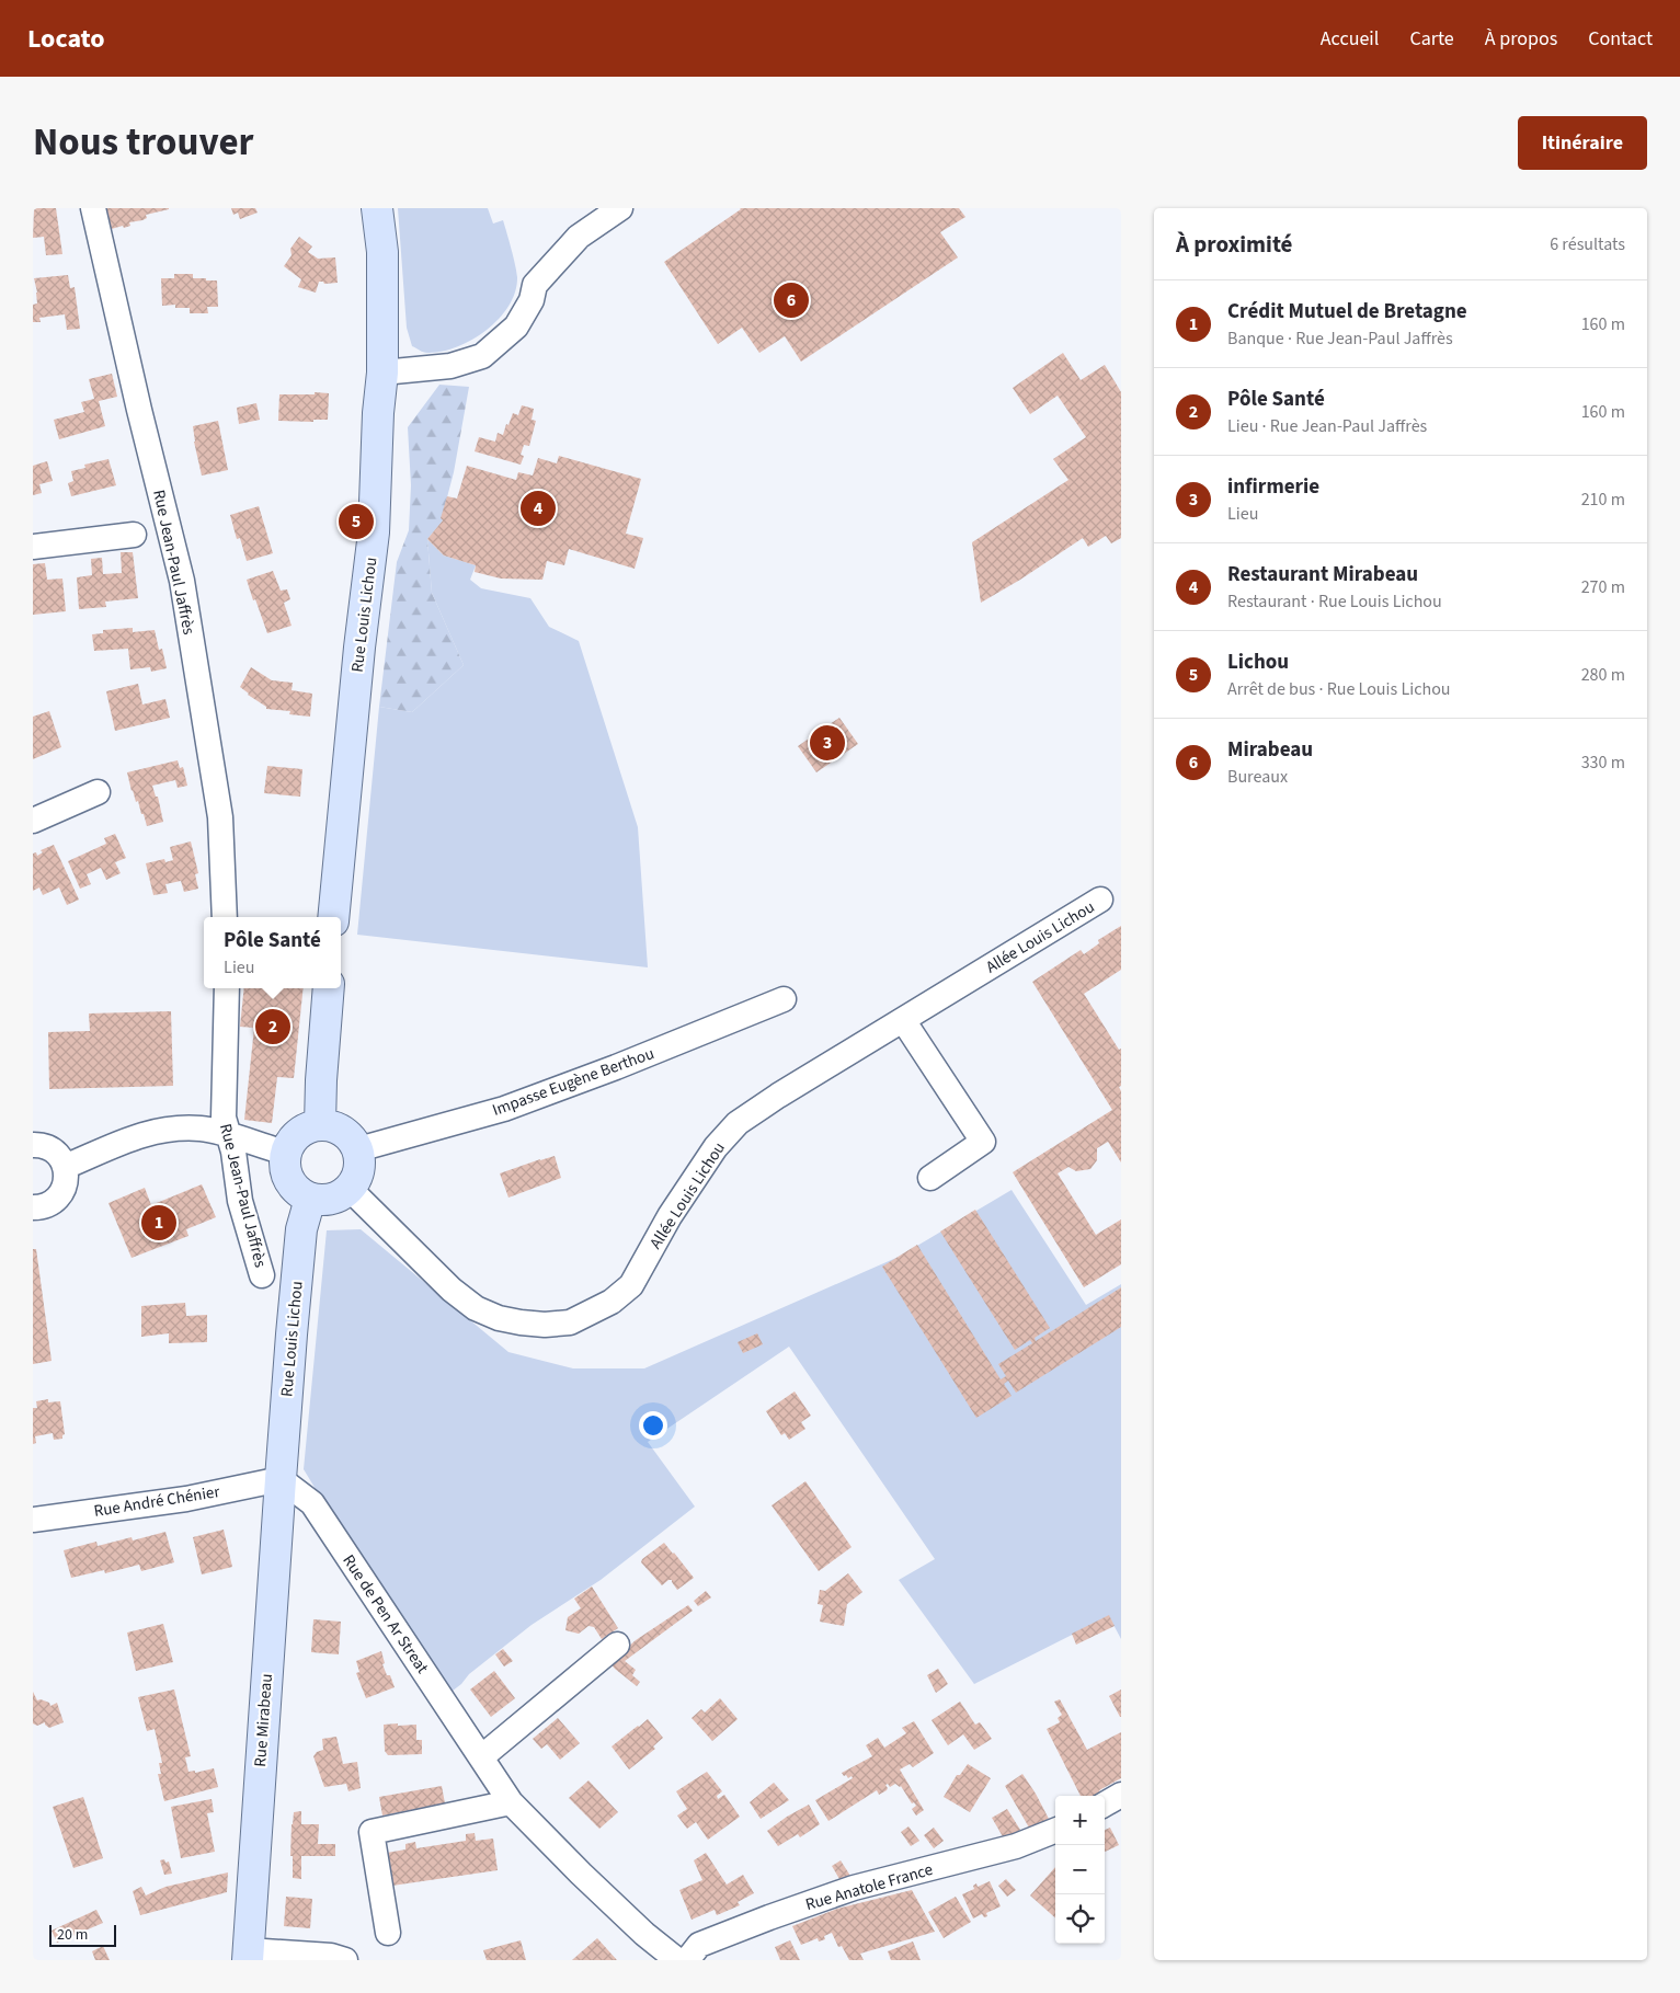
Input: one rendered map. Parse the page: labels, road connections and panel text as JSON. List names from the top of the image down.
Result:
{
  "streets": {
    "main road": ["Rue Louis Lichou", "Rue Mirabeau"],
    "street": [
      "Rue Jean-Paul Jaffrès",
      "Allée Louis Lichou",
      "Impasse Eugène Berthou",
      "Rue André Chénier",
      "Rue de Pen Ar Streat",
      "Rue Anatole France"
    ]
  },
  "crossings": [
    ["Rue Louis Lichou", "Allée Louis Lichou"],
    ["Rue Louis Lichou", "Impasse Eugène Berthou"],
    ["Rue Louis Lichou", "Rue André Chénier"],
    ["Rue Louis Lichou", "Rue de Pen Ar Streat"],
    ["Rue Louis Lichou", "Rue Mirabeau"],
    ["Allée Louis Lichou", "Impasse Eugène Berthou"],
    ["Rue André Chénier", "Rue de Pen Ar Streat"],
    ["Rue André Chénier", "Rue Mirabeau"],
    ["Rue de Pen Ar Streat", "Rue Mirabeau"]
  ],
  "scale_bar": "20 m",
  "page": {
    "header": "Locato",
    "nav": [
      "Accueil",
      "Carte",
      "À propos",
      "Contact"
    ],
    "title": "Nous trouver",
    "buttons": "Itinéraire",
    "heading": ["À proximité", "6 résultats"],
    "list": [
      {
        "mark": "1",
        "name": "Crédit Mutuel de Bretagne",
        "note": "Banque · Rue Jean-Paul Jaffrès",
        "value": "160 m"
      },
      {
        "mark": "2",
        "name": "Pôle Santé",
        "note": "Lieu · Rue Jean-Paul Jaffrès",
        "value": "160 m"
      },
      {
        "mark": "3",
        "name": "infirmerie",
        "note": "Lieu",
        "value": "210 m"
      },
      {
        "mark": "4",
        "name": "Restaurant Mirabeau",
        "note": "Restaurant · Rue Louis Lichou",
        "value": "270 m"
      },
      {
        "mark": "5",
        "name": "Lichou",
        "note": "Arrêt de bus · Rue Louis Lichou",
        "value": "280 m"
      },
      {
        "mark": "6",
        "name": "Mirabeau",
        "note": "Bureaux",
        "value": "330 m"
      }
    ],
    "pins": [
      "6",
      "4",
      "5",
      "3",
      "2",
      "1"
    ],
    "popup": ["Pôle Santé", "Lieu"],
    "map_buttons": ["+", "−"],
    "scale": "20 m"
  }
}
